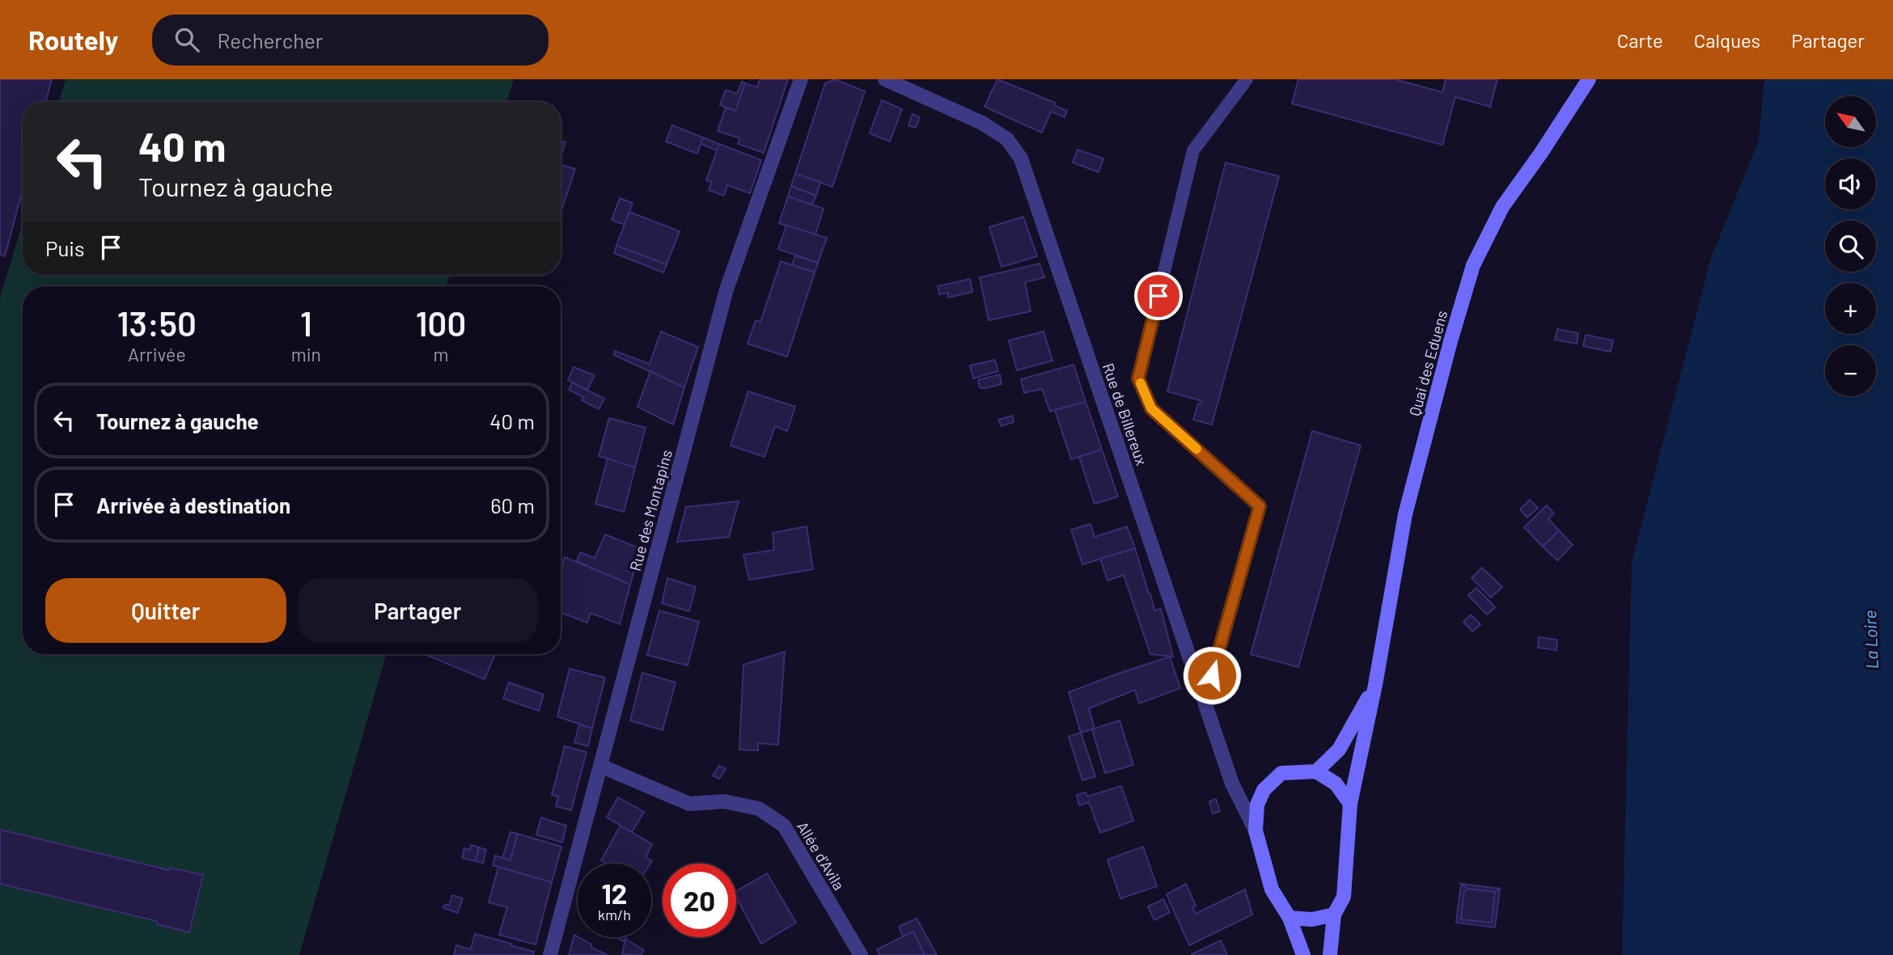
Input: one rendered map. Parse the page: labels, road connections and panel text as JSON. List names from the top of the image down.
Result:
{
  "streets": {
    "street": [
      "Quai des Eduens",
      "Rue de Billereux",
      "Rue des Montapins",
      "Allée d'Avila"
    ]
  },
  "crossings": [
    ["Quai des Eduens", "Rue de Billereux"],
    ["Rue des Montapins", "Allée d'Avila"]
  ],
  "water": ["La Loire"],
  "north": "top left",
  "page": {
    "header": "Routely",
    "search": "Rechercher",
    "nav": ["Carte", "Calques", "Partager"],
    "map_buttons": ["+", "−"],
    "turn": ["40 m", "Tournez à gauche"],
    "then": "Puis",
    "eta": [
      "13:50",
      "Arrivée",
      "1",
      "min",
      "100",
      "m"
    ],
    "list": [
      {
        "name": "Tournez à gauche",
        "value": "40 m"
      },
      {
        "name": "Arrivée à destination",
        "value": "60 m"
      }
    ],
    "buttons": ["Quitter", "Partager"],
    "speed": "12 km/h",
    "limit": "20"
  }
}
